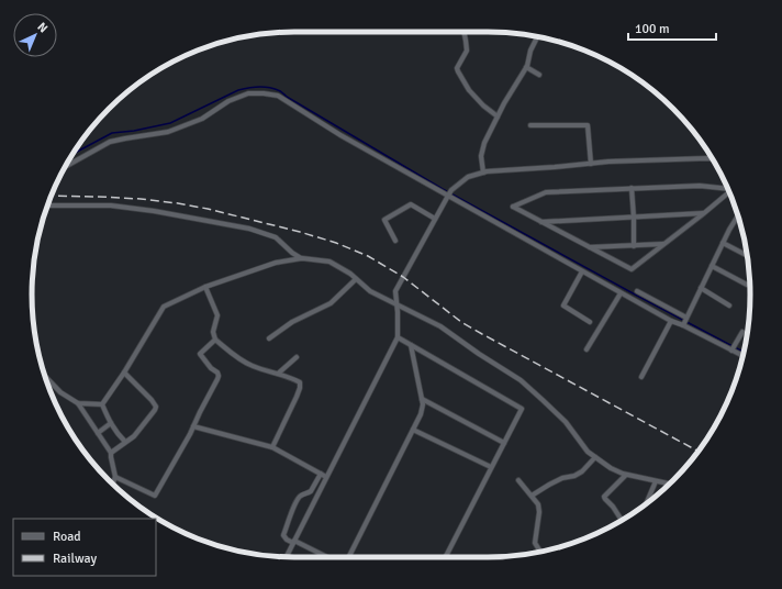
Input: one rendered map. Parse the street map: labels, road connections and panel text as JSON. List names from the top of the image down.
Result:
{
  "legend": ["Road", "Railway"],
  "scale_bar": "100 m",
  "north": "top right"
}
